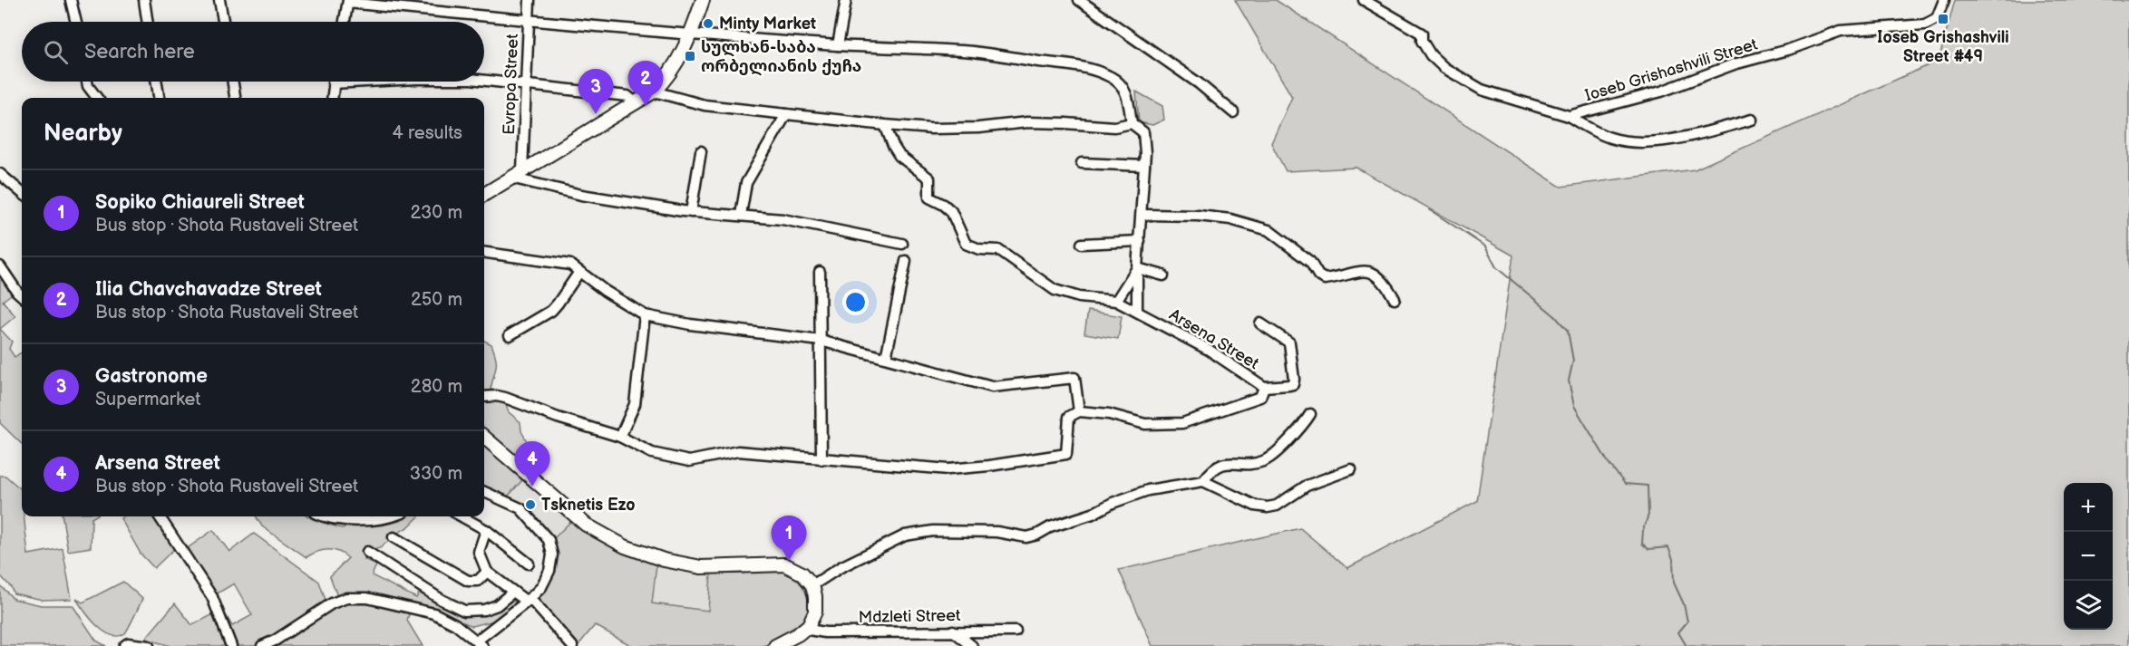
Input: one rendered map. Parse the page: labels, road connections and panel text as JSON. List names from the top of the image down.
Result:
{
  "streets": {
    "street": [
      "Ioseb Grishashvili Street",
      "Evropa Street",
      "Arsena Street",
      "Mdzleti Street"
    ]
  },
  "places": {
    "transit": ["Ioseb Grishashvili Street #49", "სულხან-საბა ორბელიანის ქუჩა"],
    "other": ["Minty Market", "Tsknetis Ezo"]
  },
  "page": {
    "search": "Search here",
    "pins": [
      "2",
      "3",
      "4",
      "1"
    ],
    "heading": ["Nearby", "4 results"],
    "list": [
      {
        "mark": "1",
        "name": "Sopiko Chiaureli Street",
        "note": "Bus stop · Shota Rustaveli Street",
        "value": "230 m"
      },
      {
        "mark": "2",
        "name": "Ilia Chavchavadze Street",
        "note": "Bus stop · Shota Rustaveli Street",
        "value": "250 m"
      },
      {
        "mark": "3",
        "name": "Gastronome",
        "note": "Supermarket",
        "value": "280 m"
      },
      {
        "mark": "4",
        "name": "Arsena Street",
        "note": "Bus stop · Shota Rustaveli Street",
        "value": "330 m"
      }
    ],
    "map_buttons": ["+", "−"]
  }
}
